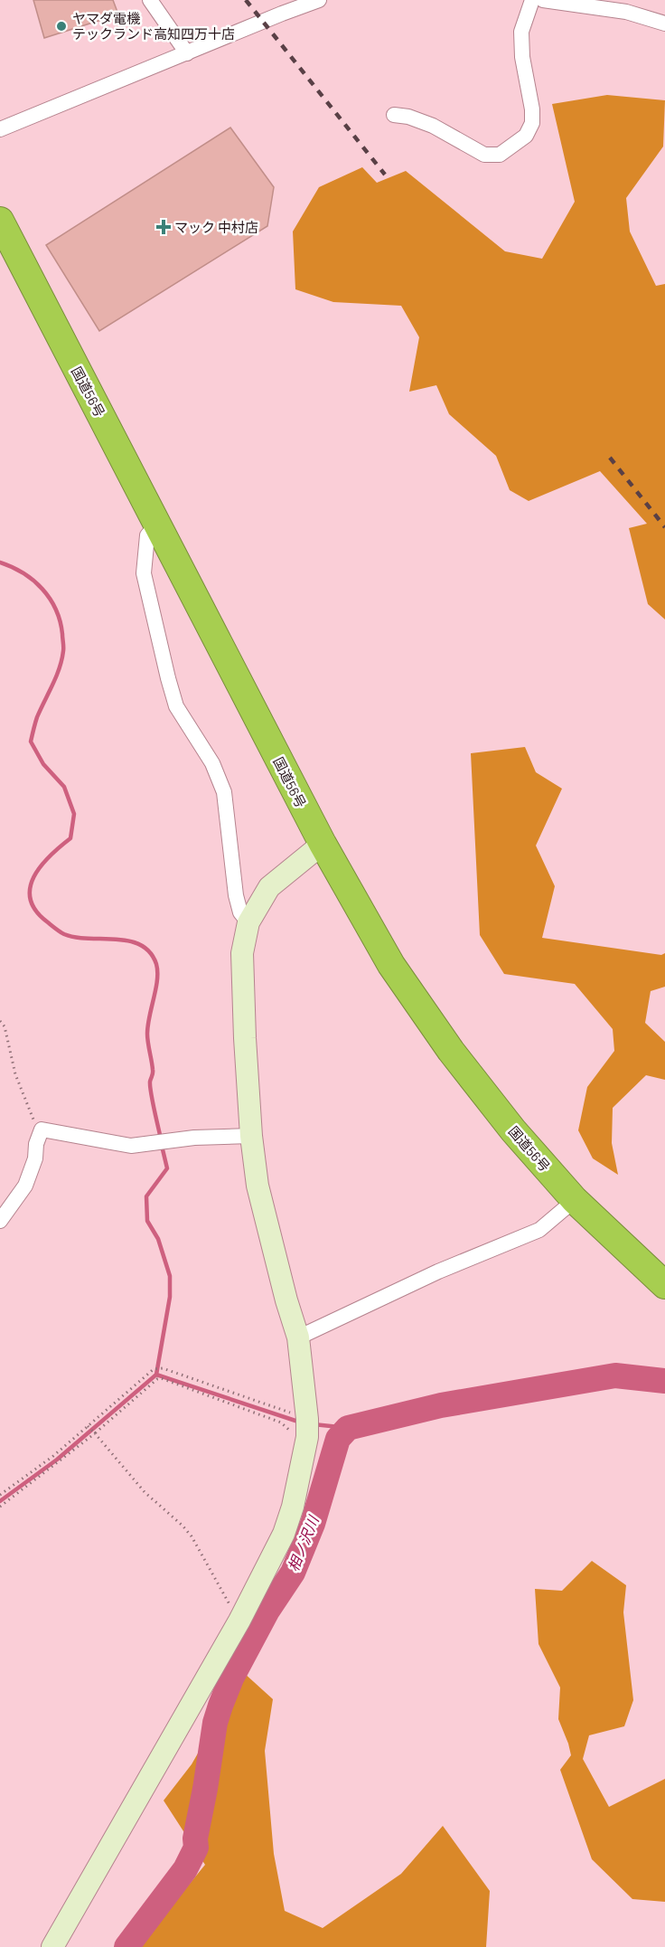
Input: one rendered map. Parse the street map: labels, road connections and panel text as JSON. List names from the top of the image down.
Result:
{
  "streets": {
    "highway": ["国道56号"]
  },
  "water": ["相ノ沢川"],
  "places": {
    "other": ["ヤマダ電機 テックランド高知四万十店"],
    "health": ["マック 中村店"]
  }
}
